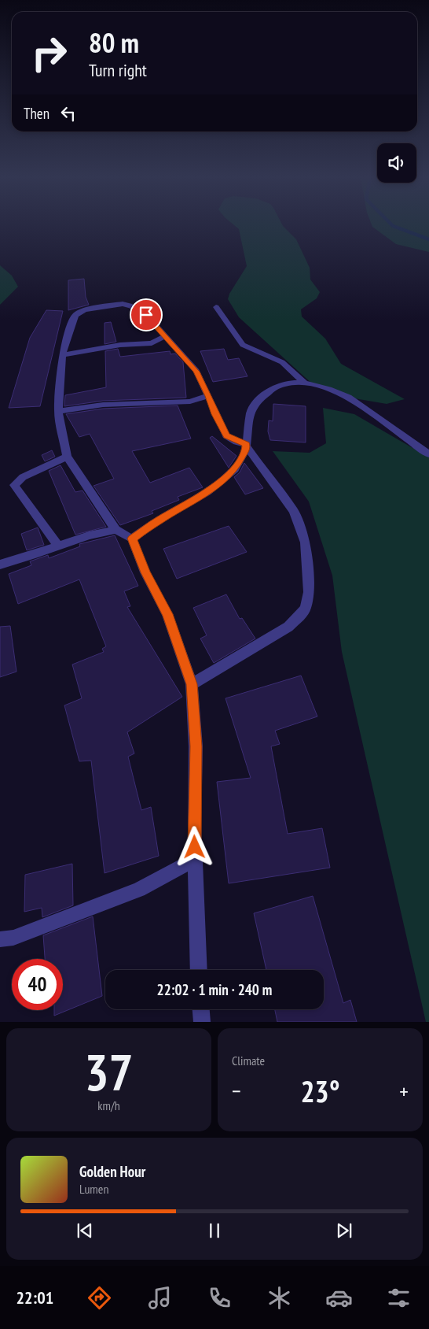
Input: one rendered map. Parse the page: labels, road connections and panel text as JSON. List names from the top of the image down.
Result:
{
  "page": {
    "turn": ["80 m", "Turn right"],
    "then": "Then",
    "limit": "40",
    "trip": "22:02 · 1 min · 240 m",
    "tile": [
      ["37", "km/h"],
      "Climate"
    ],
    "heat": ["−", "23°", "+"],
    "song": ["Golden Hour", "Lumen"],
    "tabs": "22:01"
  }
}
